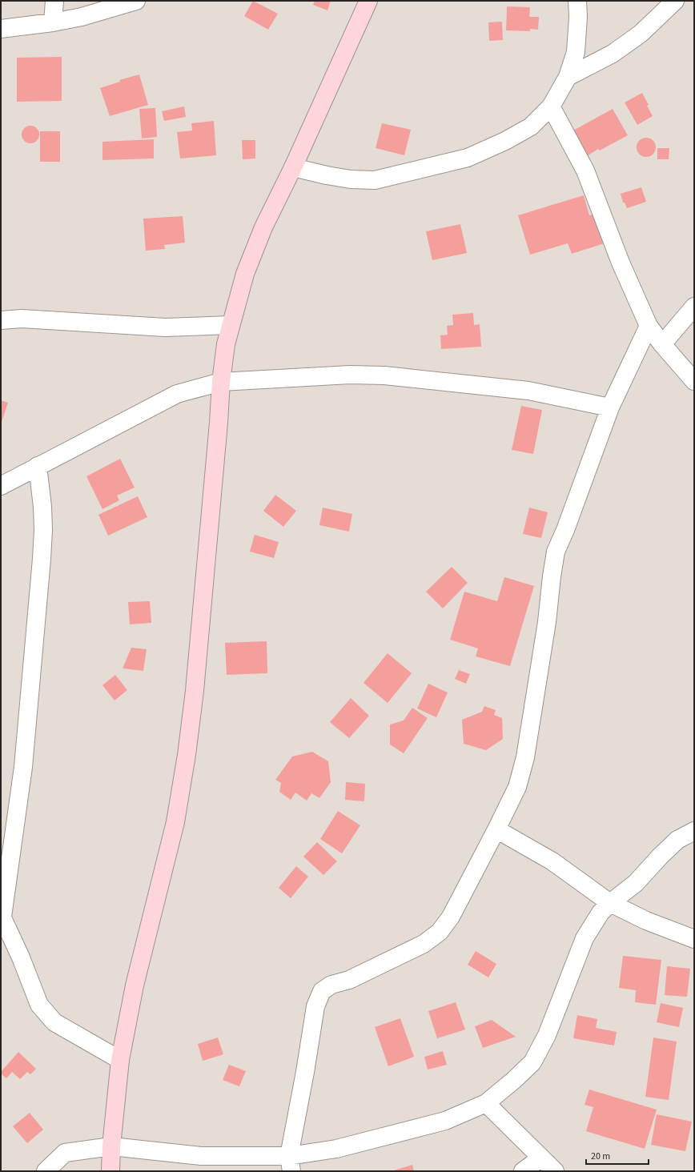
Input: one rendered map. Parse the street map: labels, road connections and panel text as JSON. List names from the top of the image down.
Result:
{
  "scale_bar": "20 m"
}
